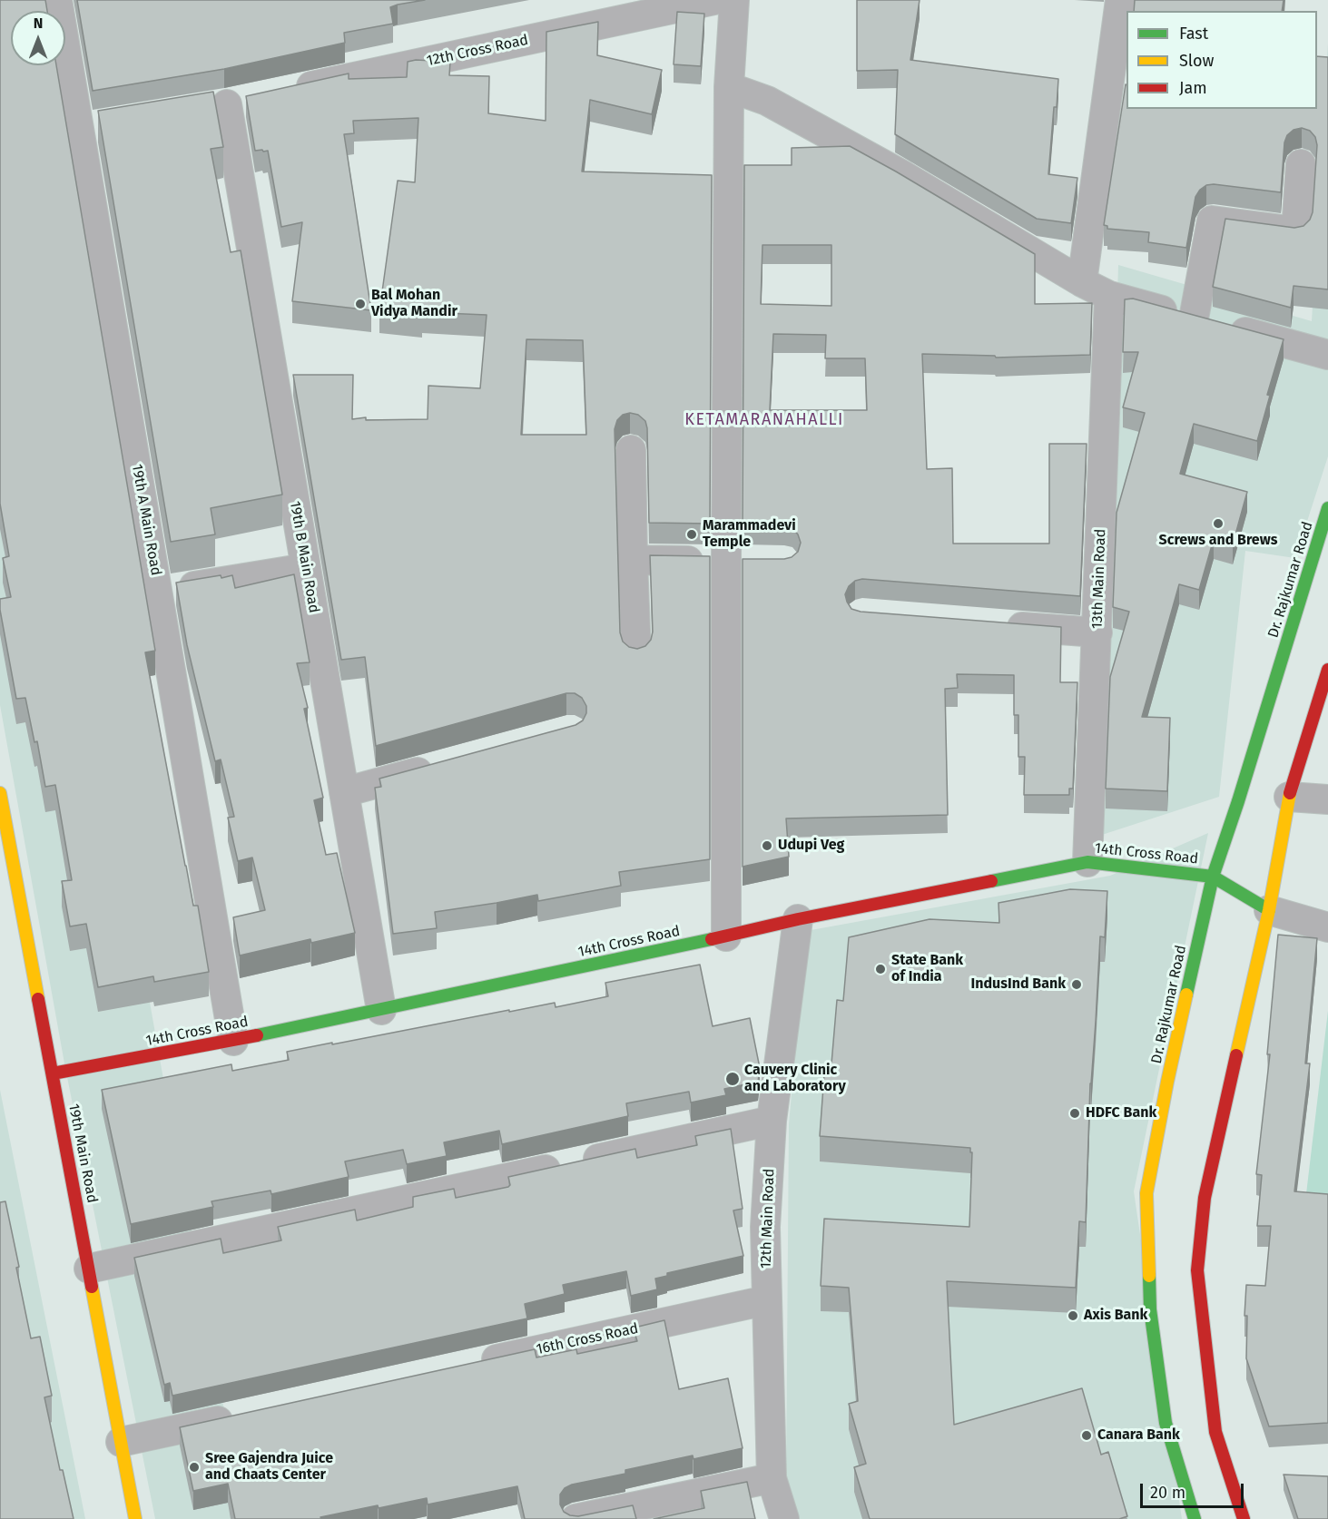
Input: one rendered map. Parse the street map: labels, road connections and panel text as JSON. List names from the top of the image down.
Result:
{
  "streets": {
    "street": [
      "12th Cross Road",
      "19th A Main Road",
      "19th B Main Road",
      "13th Main Road",
      "Dr. Rajkumar Road",
      "14th Cross Road",
      "19th Main Road",
      "12th Main Road",
      "16th Cross Road"
    ]
  },
  "crossings": [
    ["19th A Main Road", "14th Cross Road"],
    ["19th B Main Road", "14th Cross Road"],
    ["13th Main Road", "14th Cross Road"],
    ["Dr. Rajkumar Road", "14th Cross Road"],
    ["14th Cross Road", "19th Main Road"],
    ["14th Cross Road", "12th Main Road"],
    ["12th Main Road", "16th Cross Road"]
  ],
  "districts": ["KETAMARANAHALLI"],
  "places": [
    "Bal Mohan Vidya Mandir",
    "Screws and Brews",
    "Marammadevi Temple",
    "Udupi Veg",
    "State Bank of India",
    "IndusInd Bank",
    "Cauvery Clinic and Laboratory",
    "HDFC Bank",
    "Axis Bank",
    "Canara Bank",
    "Sree Gajendra Juice and Chaats Center"
  ],
  "legend": ["Fast", "Slow", "Jam"],
  "scale_bar": "20 m",
  "north": "top"
}
